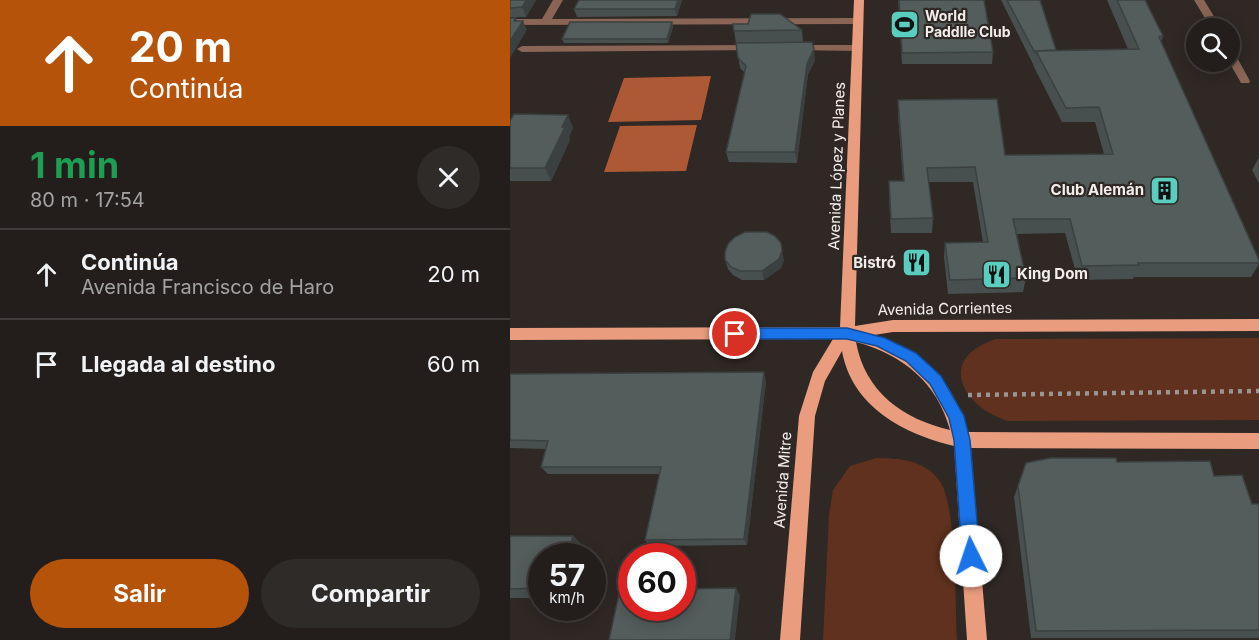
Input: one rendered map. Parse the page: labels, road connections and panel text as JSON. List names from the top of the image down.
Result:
{
  "streets": {
    "main road": ["Avenida López y Planes", "Avenida Corrientes", "Avenida Mitre"]
  },
  "crossings": [
    ["Avenida López y Planes", "Avenida Corrientes"],
    ["Avenida López y Planes", "Avenida Mitre"],
    ["Avenida Corrientes", "Avenida Mitre"]
  ],
  "places": {
    "sports": ["World Paddlle Club"],
    "building": ["Club Alemán"],
    "restaurant": ["Bistró", "King Dom"]
  },
  "page": {
    "turn": ["20 m", "Continúa"],
    "heading": ["1 min", "80 m · 17:54"],
    "list": [
      {
        "name": "Continúa",
        "note": "Avenida Francisco de Haro",
        "value": "20 m"
      },
      {
        "name": "Llegada al destino",
        "value": "60 m"
      }
    ],
    "speed": "57 km/h",
    "limit": "60",
    "buttons": ["Salir", "Compartir"]
  }
}
